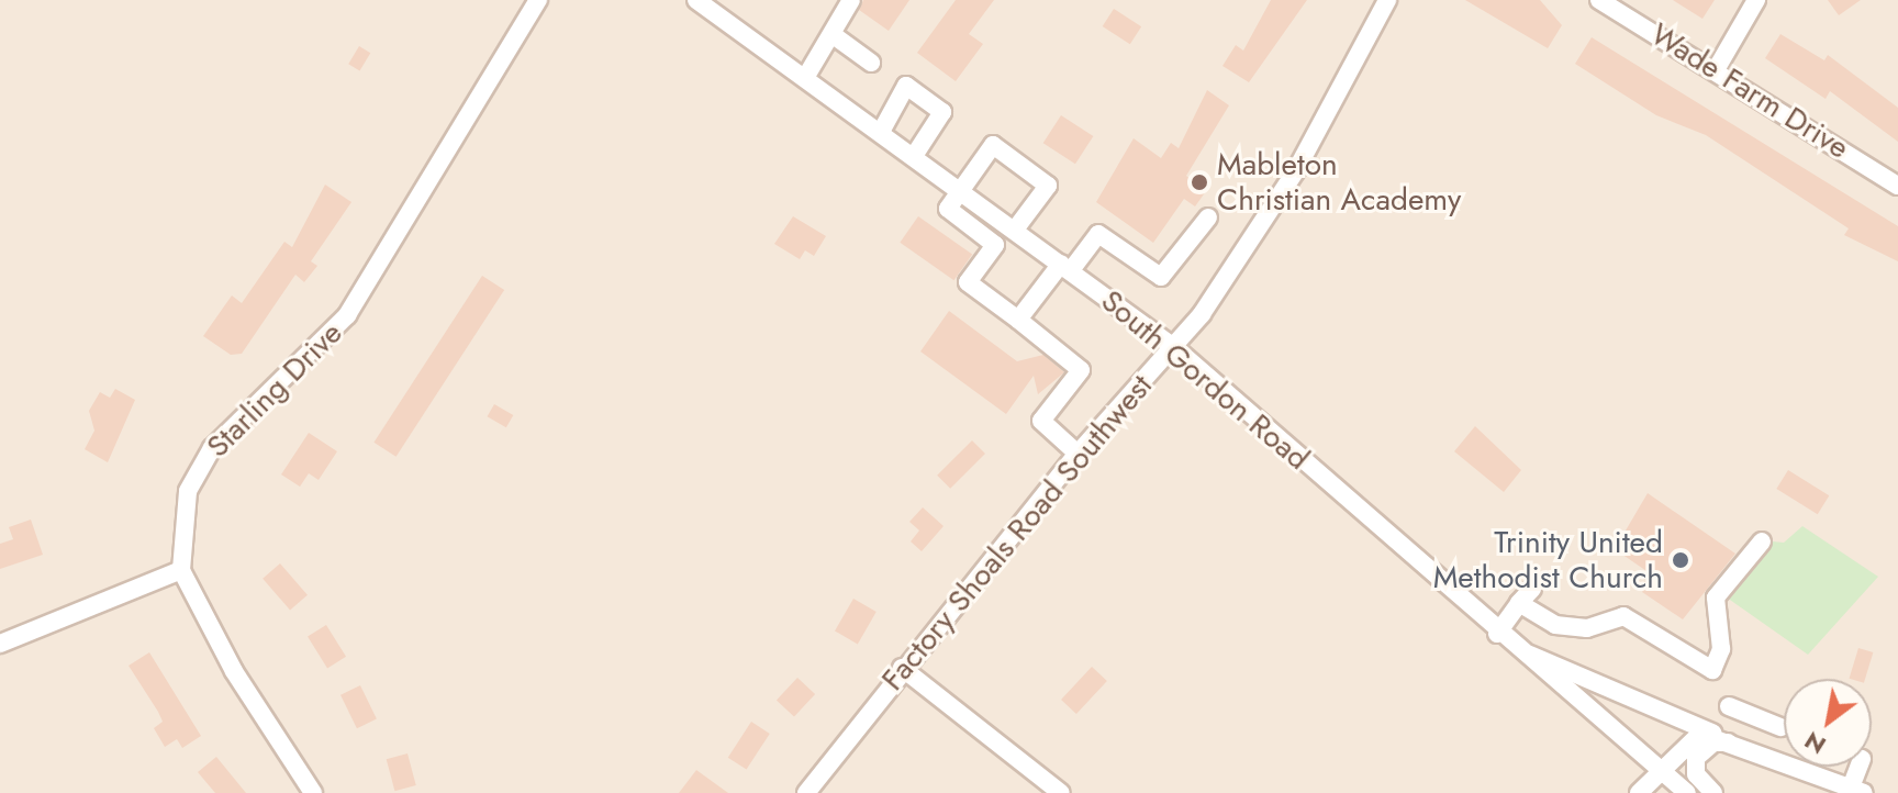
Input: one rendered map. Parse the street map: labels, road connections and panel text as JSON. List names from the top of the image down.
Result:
{
  "streets": {
    "street": [
      "Wade Farm Drive",
      "South Gordon Road",
      "Starling Drive",
      "Factory Shoals Road Southwest"
    ]
  },
  "crossings": [
    ["South Gordon Road", "Factory Shoals Road Southwest"]
  ],
  "places": ["Mableton Christian Academy", "Trinity United Methodist Church"],
  "north": "bottom left"
}
